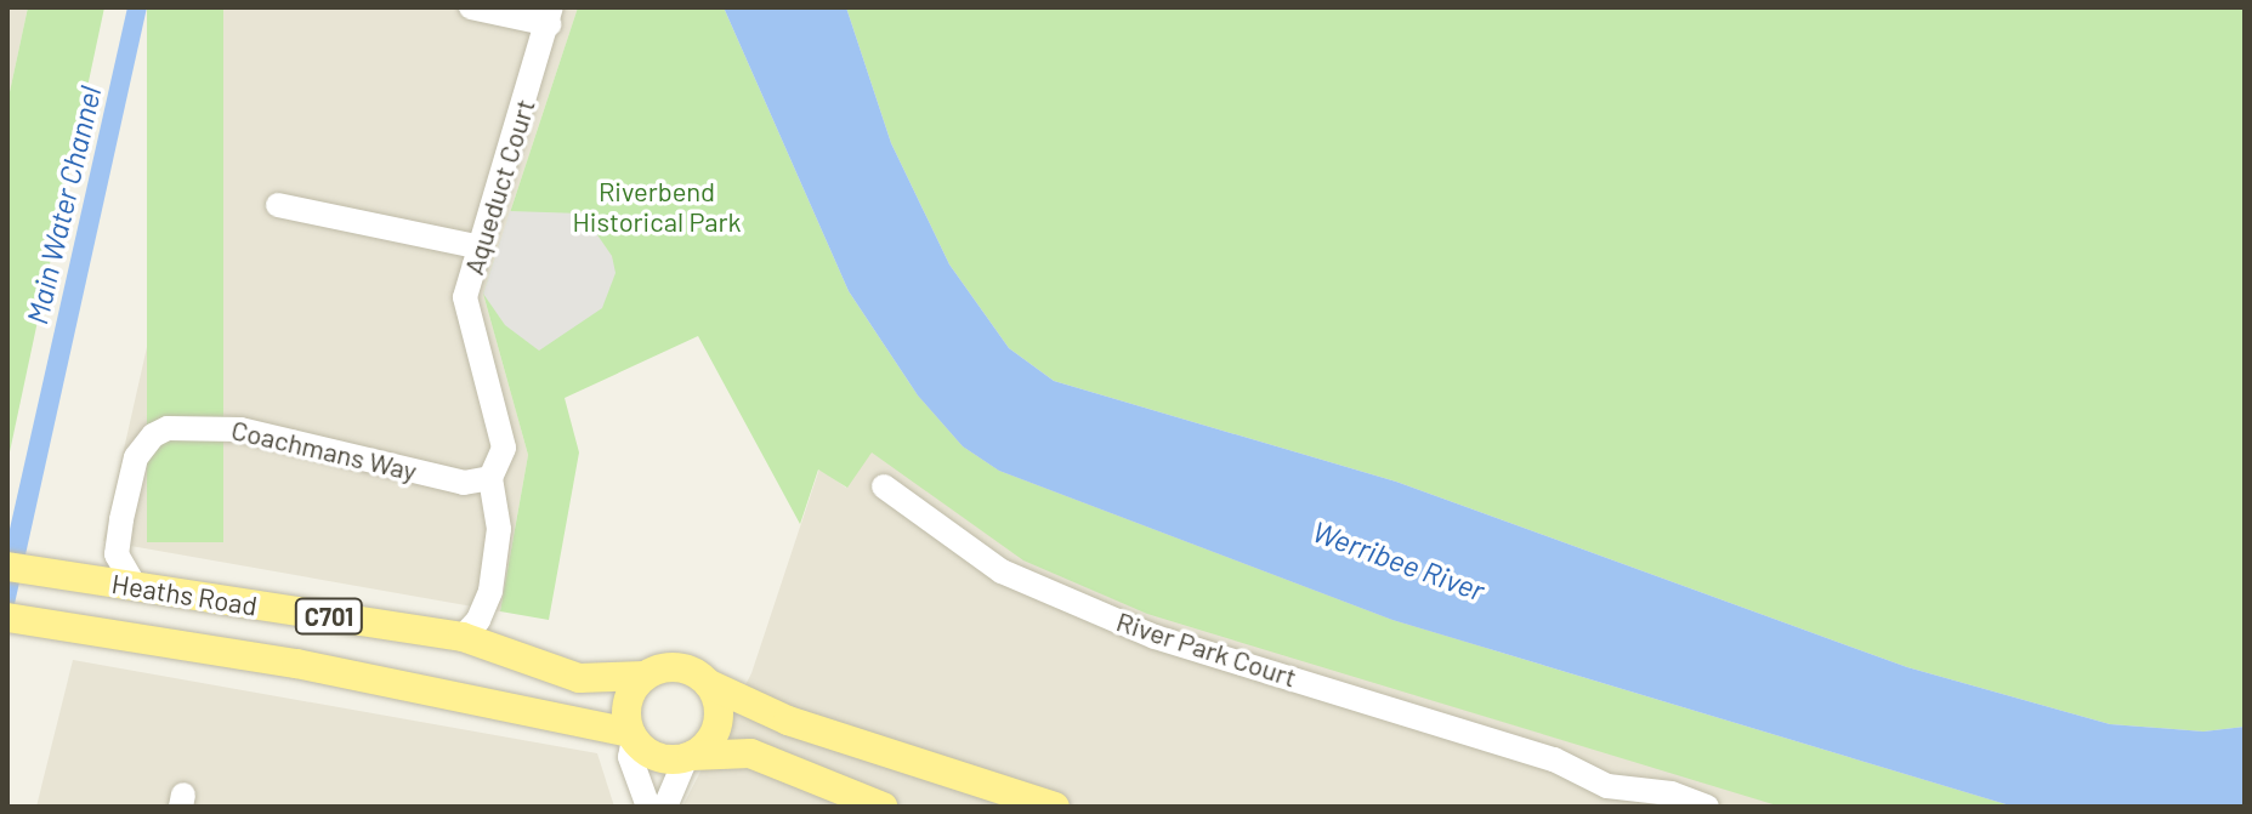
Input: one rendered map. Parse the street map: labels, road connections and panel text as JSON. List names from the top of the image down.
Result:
{
  "streets": {
    "main road": ["Heaths Road", "C701"],
    "street": ["Aqueduct Court", "Coachmans Way", "River Park Court"]
  },
  "crossings": [
    ["Aqueduct Court", "Coachmans Way"],
    ["Coachmans Way", "Heaths Road"],
    ["Heaths Road", "C701"]
  ],
  "water": ["Main Water Channel", "Werribee River"],
  "parks": ["Riverbend Historical Park"]
}
